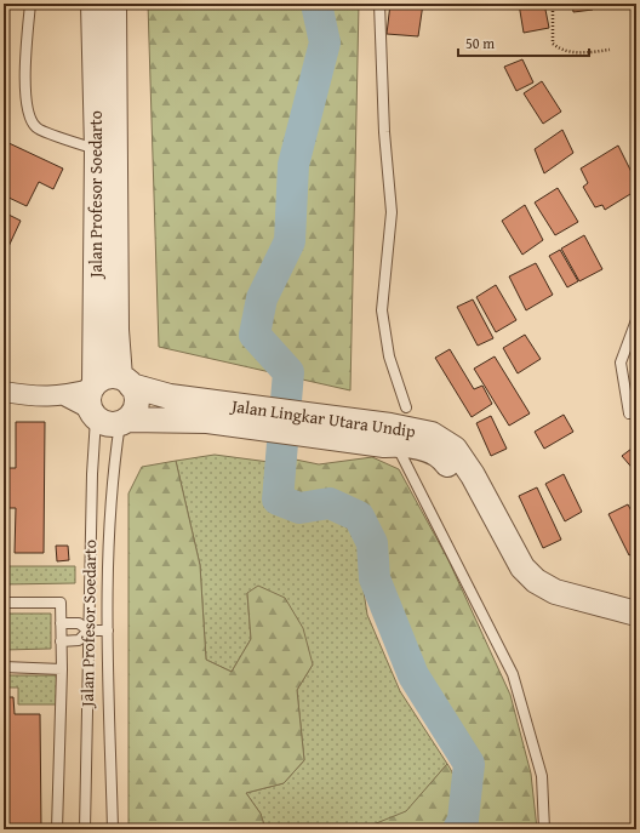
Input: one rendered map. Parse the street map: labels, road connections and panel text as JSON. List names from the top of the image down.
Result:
{
  "streets": {
    "street": ["Jalan Profesor Soedarto", "Jalan Lingkar Utara Undip"]
  },
  "crossings": [
    ["Jalan Profesor Soedarto", "Jalan Lingkar Utara Undip"]
  ],
  "scale_bar": "50 m"
}
